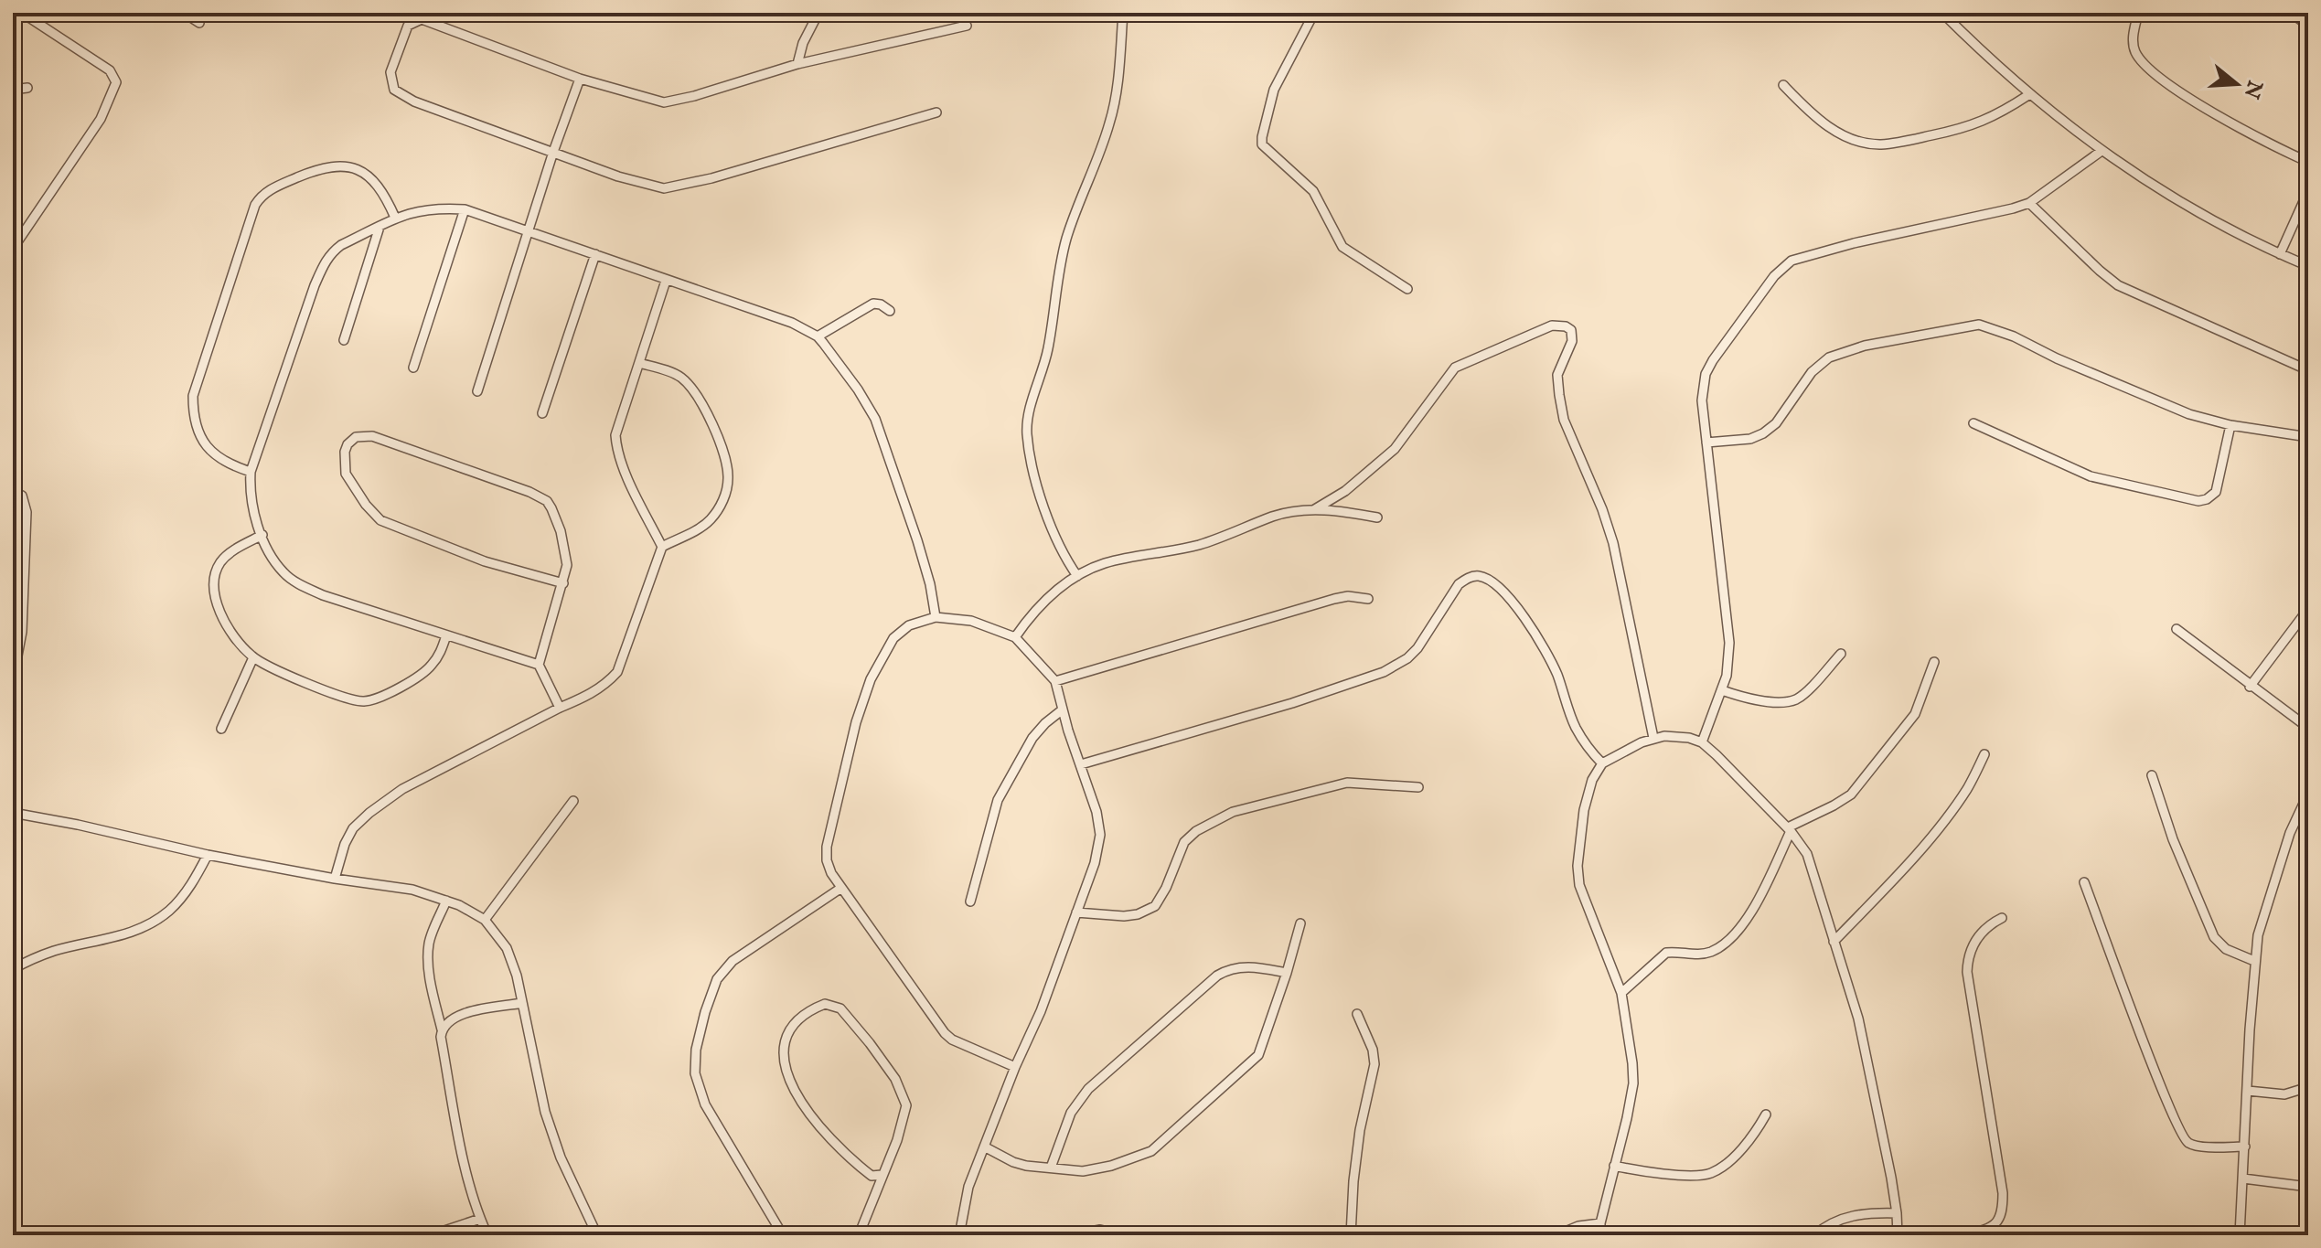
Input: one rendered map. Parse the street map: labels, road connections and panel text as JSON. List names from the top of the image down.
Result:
{
  "north": "right"
}
